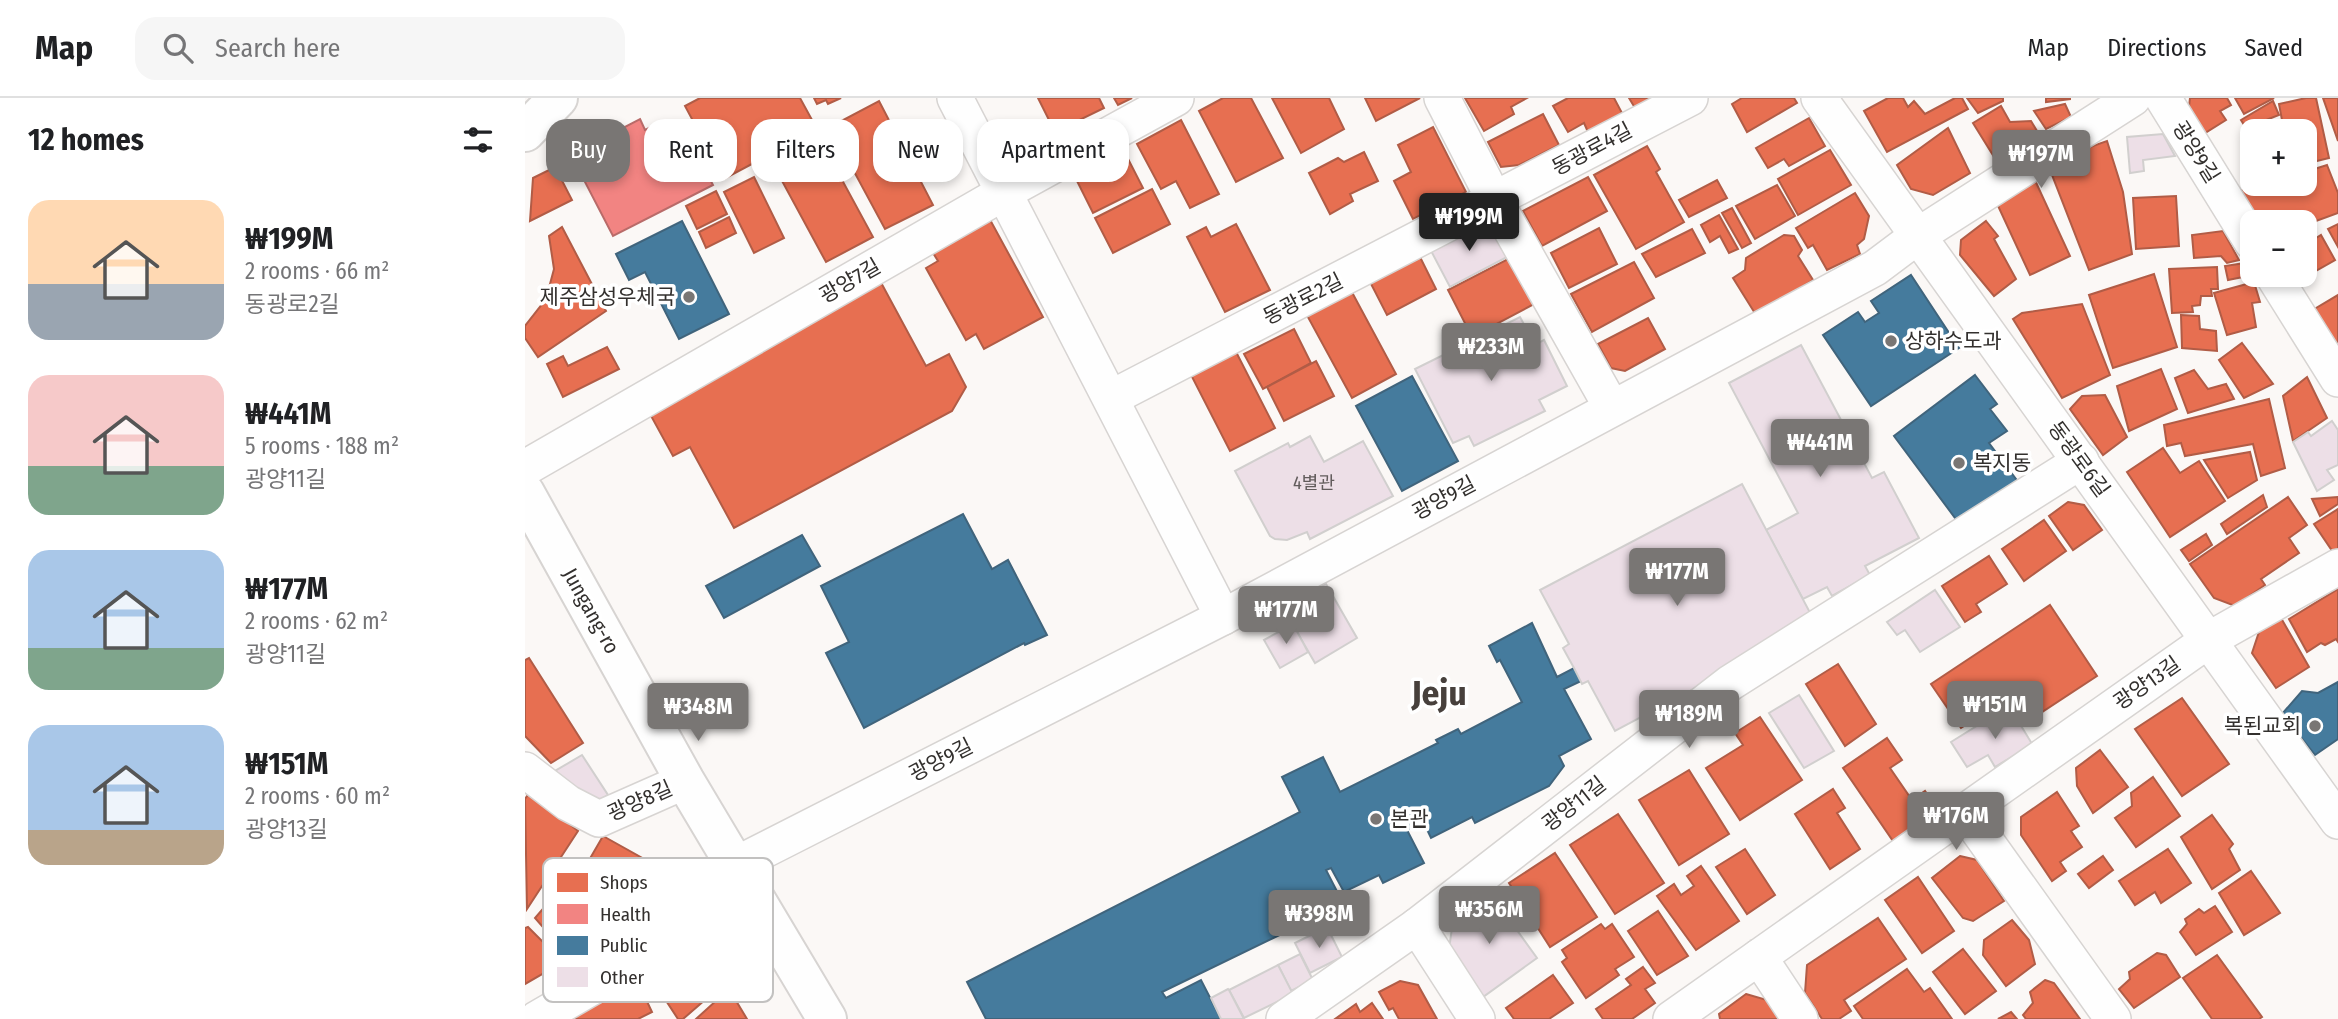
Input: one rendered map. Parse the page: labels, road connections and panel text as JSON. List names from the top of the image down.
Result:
{
  "streets": {
    "main road": ["Jungang-ro"],
    "street": [
      "동광로4길",
      "광양9길",
      "광양7길",
      "동광로2길",
      "동광로6길",
      "광양13길",
      "광양8길",
      "광양11길"
    ]
  },
  "crossings": [
    ["동광로4길", "동광로2길"],
    ["광양9길", "동광로6길"],
    ["동광로6길", "광양13길"],
    ["동광로6길", "광양11길"],
    ["Jungang-ro", "광양8길"]
  ],
  "districts": ["Jeju"],
  "places": [
    "제주삼성우체국",
    "상하수도과",
    "복지동",
    "복된교회",
    "본관"
  ],
  "house_numbers": ["4별관"],
  "legend": [
    "Shops",
    "Health",
    "Public",
    "Other"
  ],
  "page": {
    "header": "Map",
    "search": "Search here",
    "nav": ["Map", "Directions", "Saved"],
    "heading": "12 homes",
    "map_buttons": ["+", "−"],
    "chip": [
      "Buy",
      "Rent",
      "Filters",
      "New",
      "Apartment"
    ],
    "price": [
      "₩197M",
      "₩199M",
      "₩233M",
      "₩441M",
      "₩177M",
      "₩177M",
      "₩151M",
      "₩348M",
      "₩189M",
      "₩176M",
      "₩356M",
      "₩398M"
    ],
    "list": [
      {
        "name": "₩199M",
        "note": "2 rooms · 66 m² · 동광로2길"
      },
      {
        "name": "₩441M",
        "note": "5 rooms · 188 m² · 광양11길"
      },
      {
        "name": "₩177M",
        "note": "2 rooms · 62 m² · 광양11길"
      },
      {
        "name": "₩151M",
        "note": "2 rooms · 60 m² · 광양13길"
      }
    ]
  }
}
